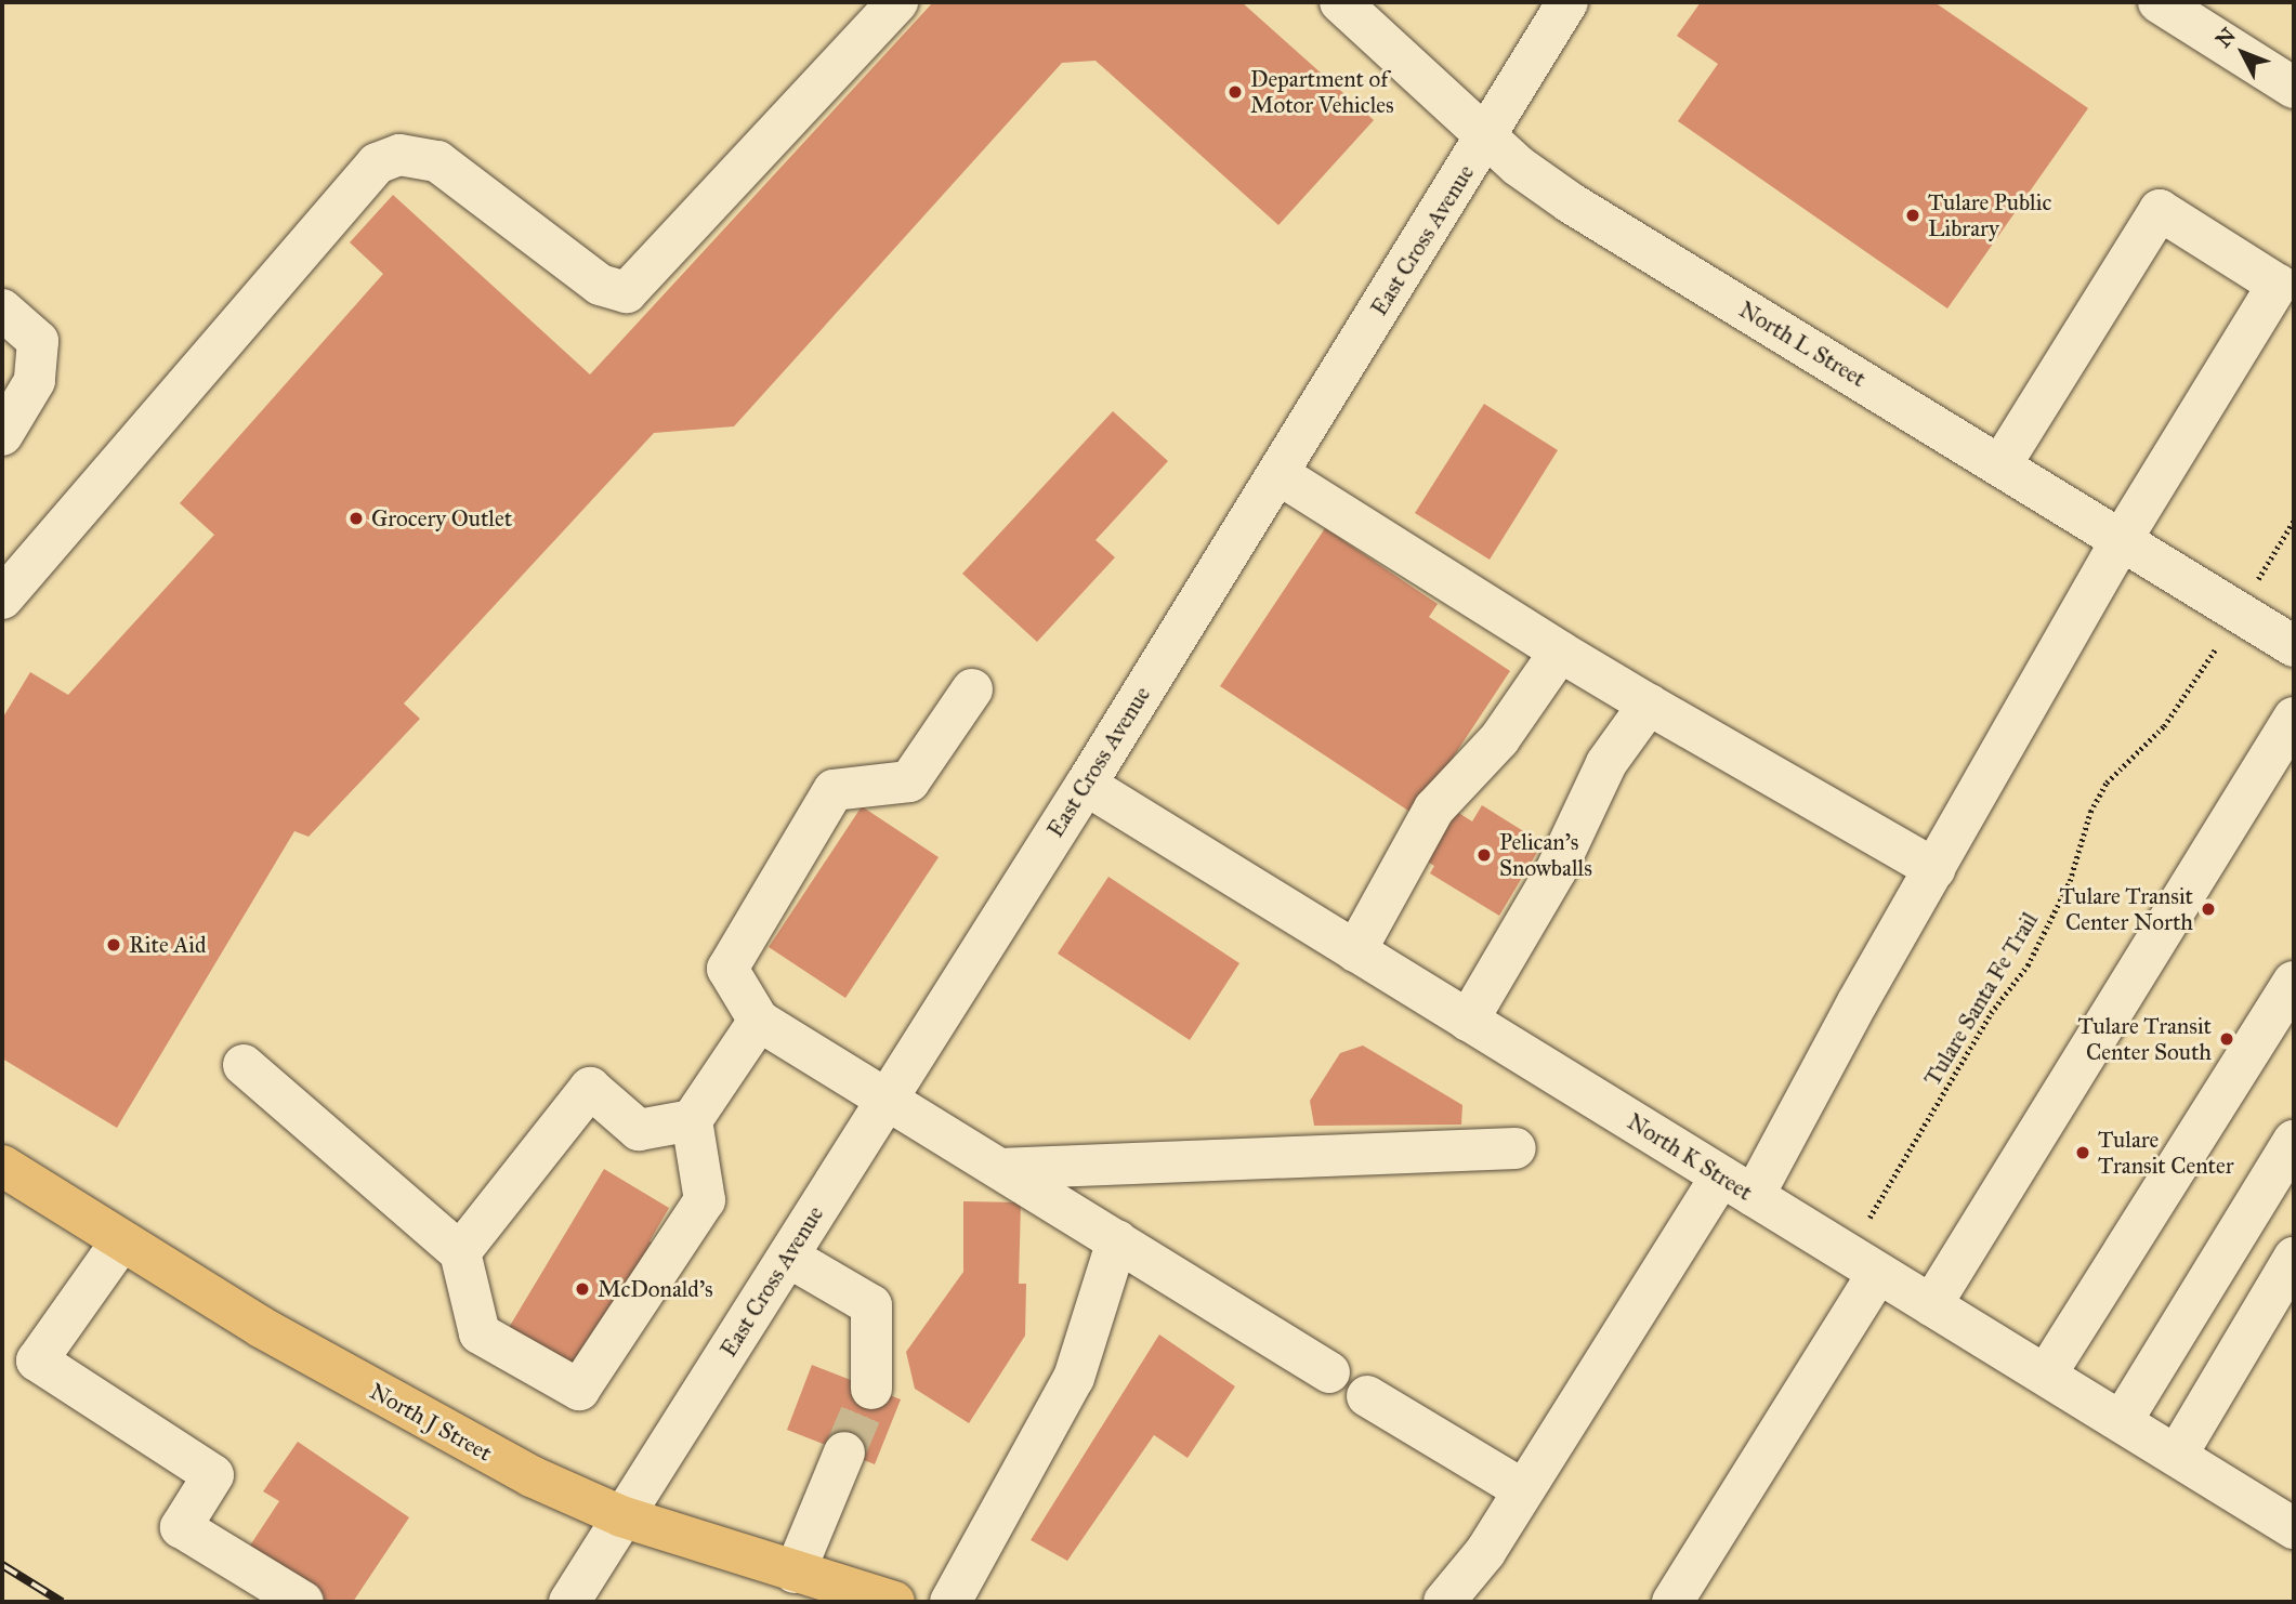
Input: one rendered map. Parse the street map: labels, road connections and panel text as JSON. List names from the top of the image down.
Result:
{
  "streets": {
    "main road": ["North J Street"],
    "street": ["East Cross Avenue", "North L Street", "North K Street"],
    "path": ["Tulare Santa Fe Trail"]
  },
  "crossings": [
    ["East Cross Avenue", "North L Street"],
    ["East Cross Avenue", "North K Street"],
    ["East Cross Avenue", "North J Street"],
    ["North L Street", "Tulare Santa Fe Trail"],
    ["Tulare Santa Fe Trail", "North K Street"]
  ],
  "places": [
    "Department of Motor Vehicles",
    "Tulare Public Library",
    "Grocery Outlet",
    "Pelican's Snowballs",
    "Tulare Transit Center North",
    "Rite Aid",
    "Tulare Transit Center South",
    "Tulare Transit Center",
    "McDonald's"
  ],
  "north": "top left"
}
